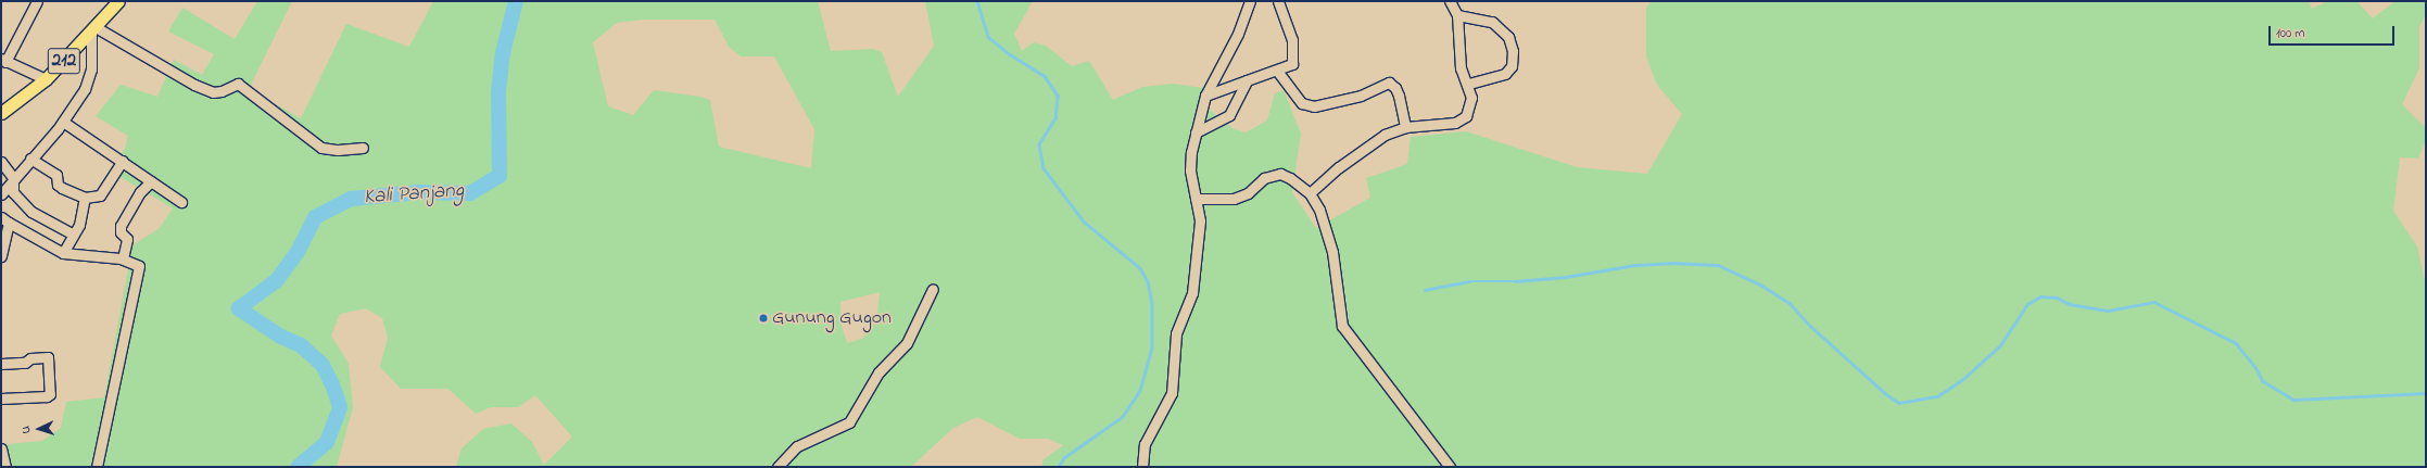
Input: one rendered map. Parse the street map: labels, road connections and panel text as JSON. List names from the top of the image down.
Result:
{
  "streets": {
    "main road": ["212"]
  },
  "water": ["Kali Panjang"],
  "places": ["Gunung Gugon"],
  "scale_bar": "100 m",
  "north": "left"
}
